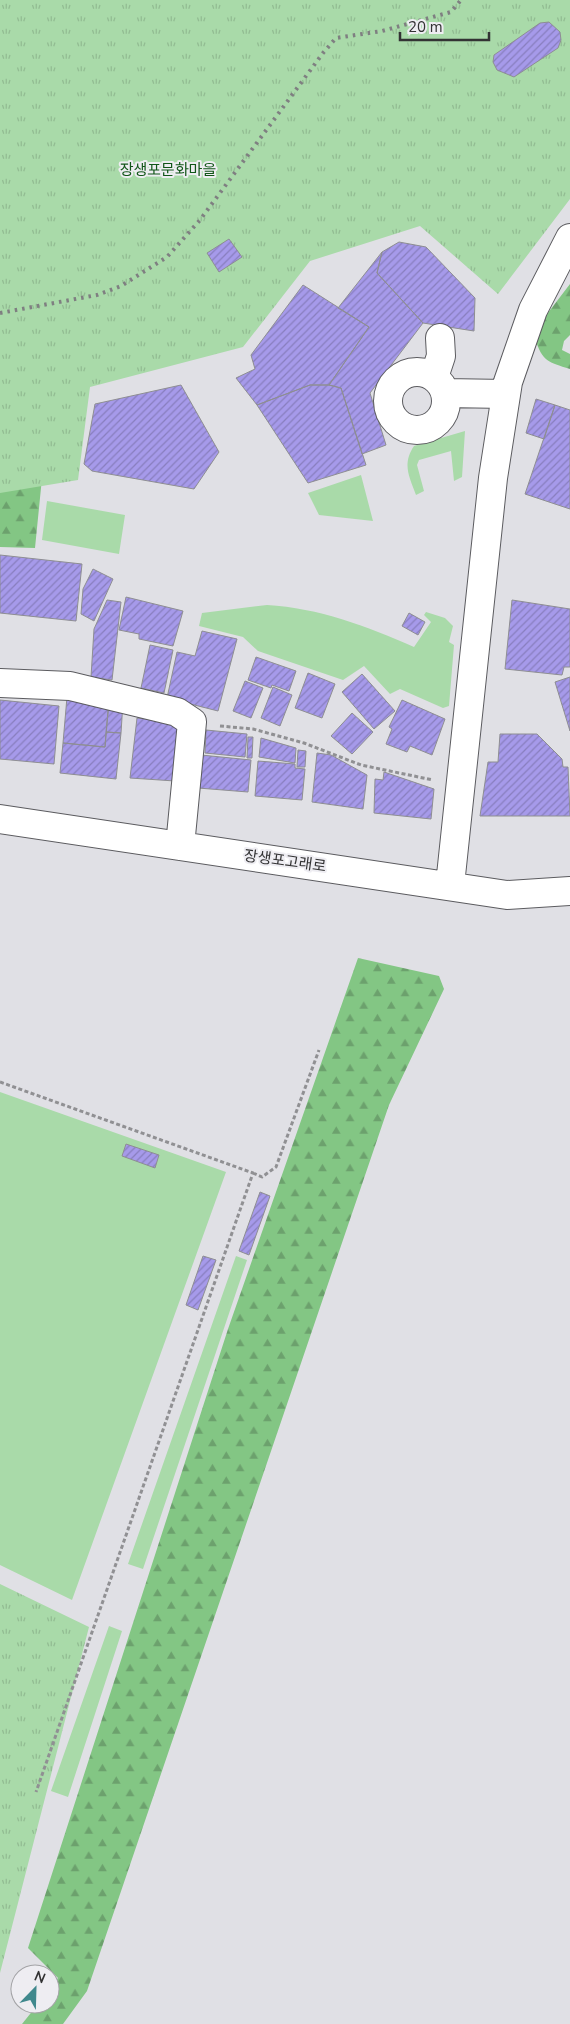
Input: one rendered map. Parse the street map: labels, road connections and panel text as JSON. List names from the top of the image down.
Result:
{
  "streets": {
    "street": ["장생포고래로"]
  },
  "parks": ["장생포문화마을"],
  "scale_bar": "20 m",
  "north": "top right"
}
